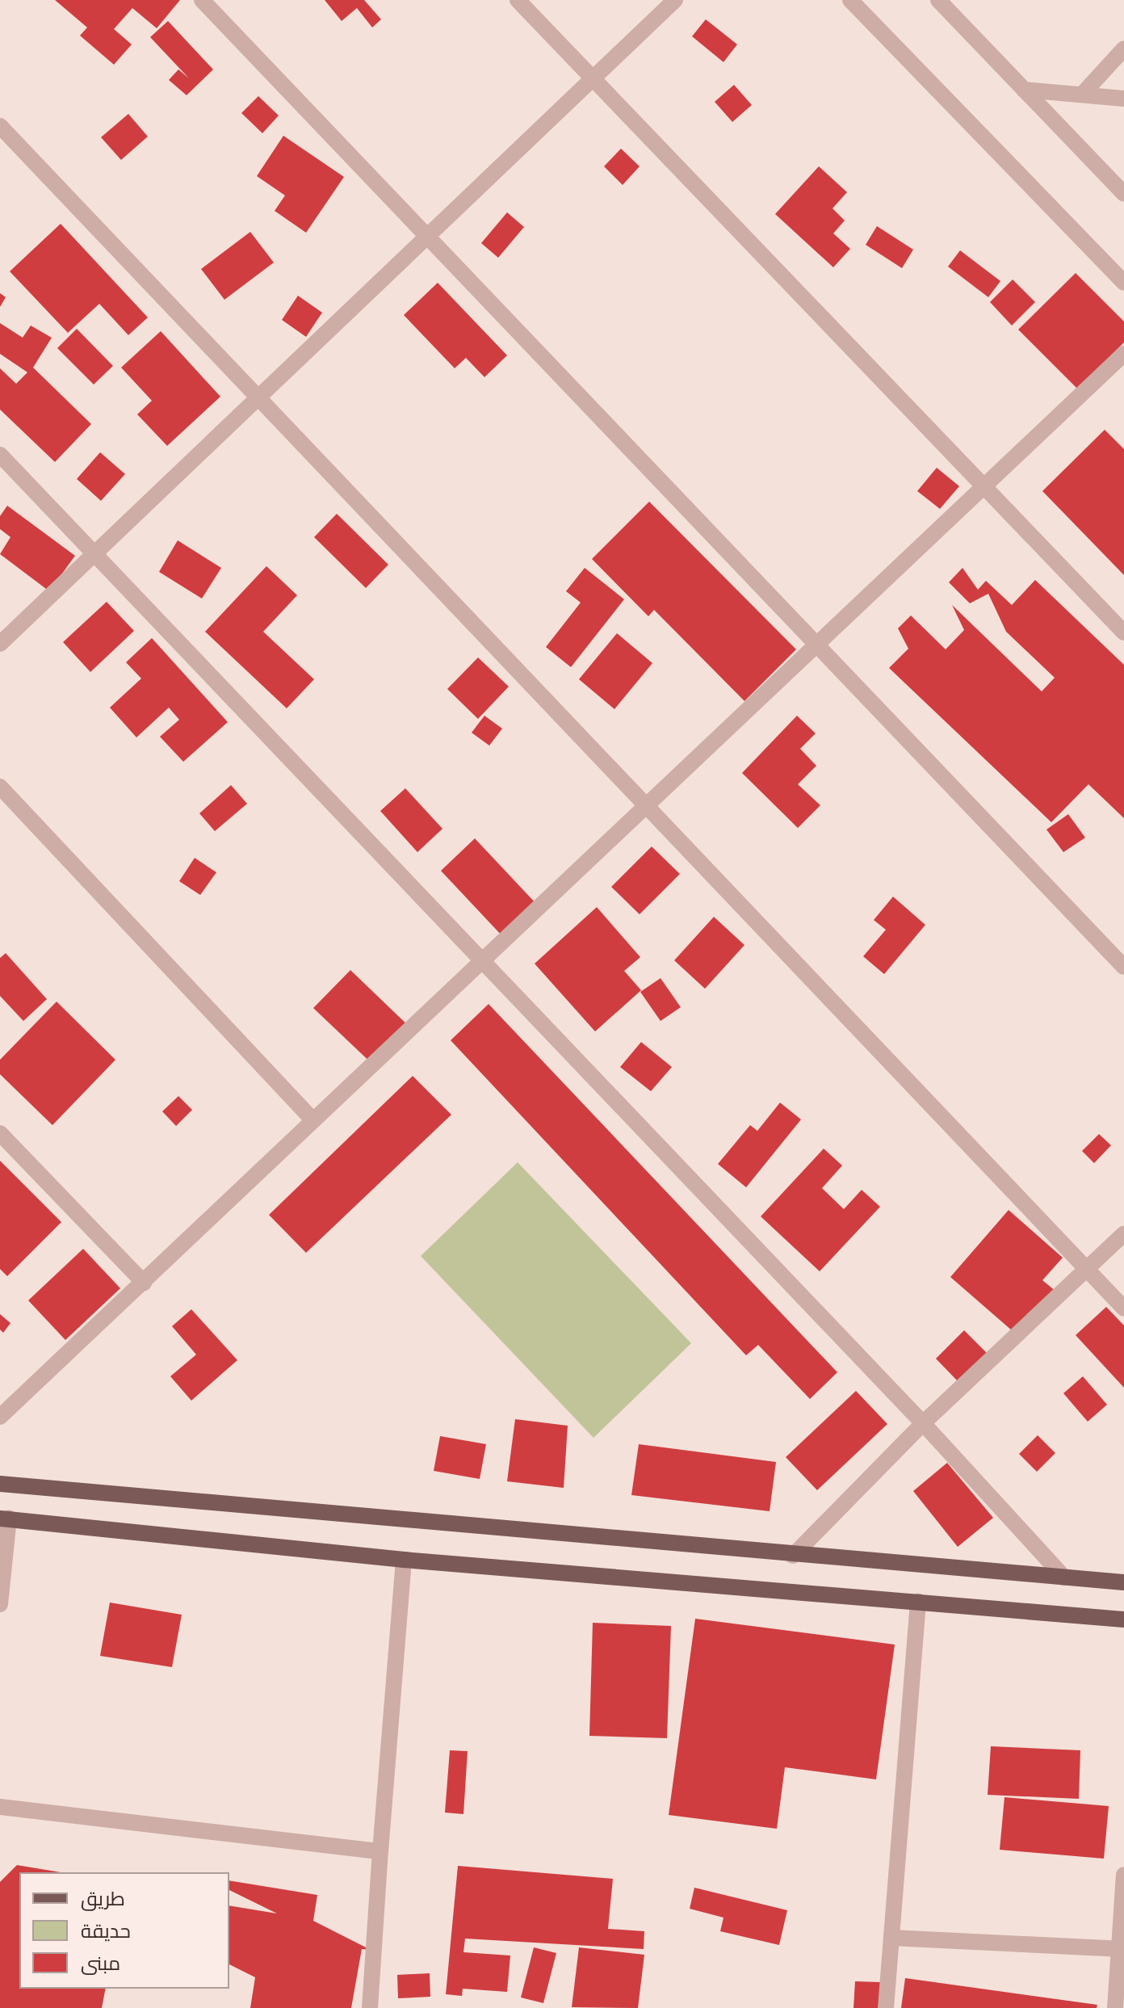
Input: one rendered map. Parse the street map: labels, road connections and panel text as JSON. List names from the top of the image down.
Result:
{
  "legend": ["طريق", "حديقة", "مبنى"]
}
